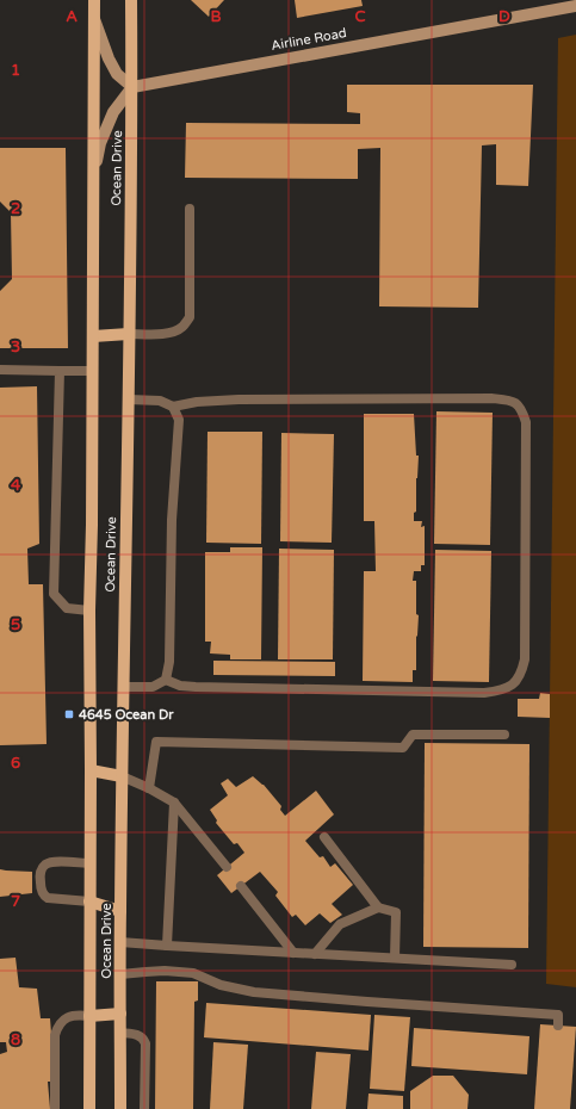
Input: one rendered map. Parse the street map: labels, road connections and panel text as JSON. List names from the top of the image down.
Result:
{
  "streets": {
    "main road": ["Airline Road", "Ocean Drive"]
  },
  "crossings": [
    ["Airline Road", "Ocean Drive"]
  ],
  "places": {
    "transit": ["4645 Ocean Dr"]
  },
  "grid": {
    "columns": [
      "A",
      "B",
      "C",
      "D"
    ],
    "rows": [
      "1",
      "2",
      "3",
      "4",
      "5",
      "6",
      "7",
      "8"
    ]
  }
}
